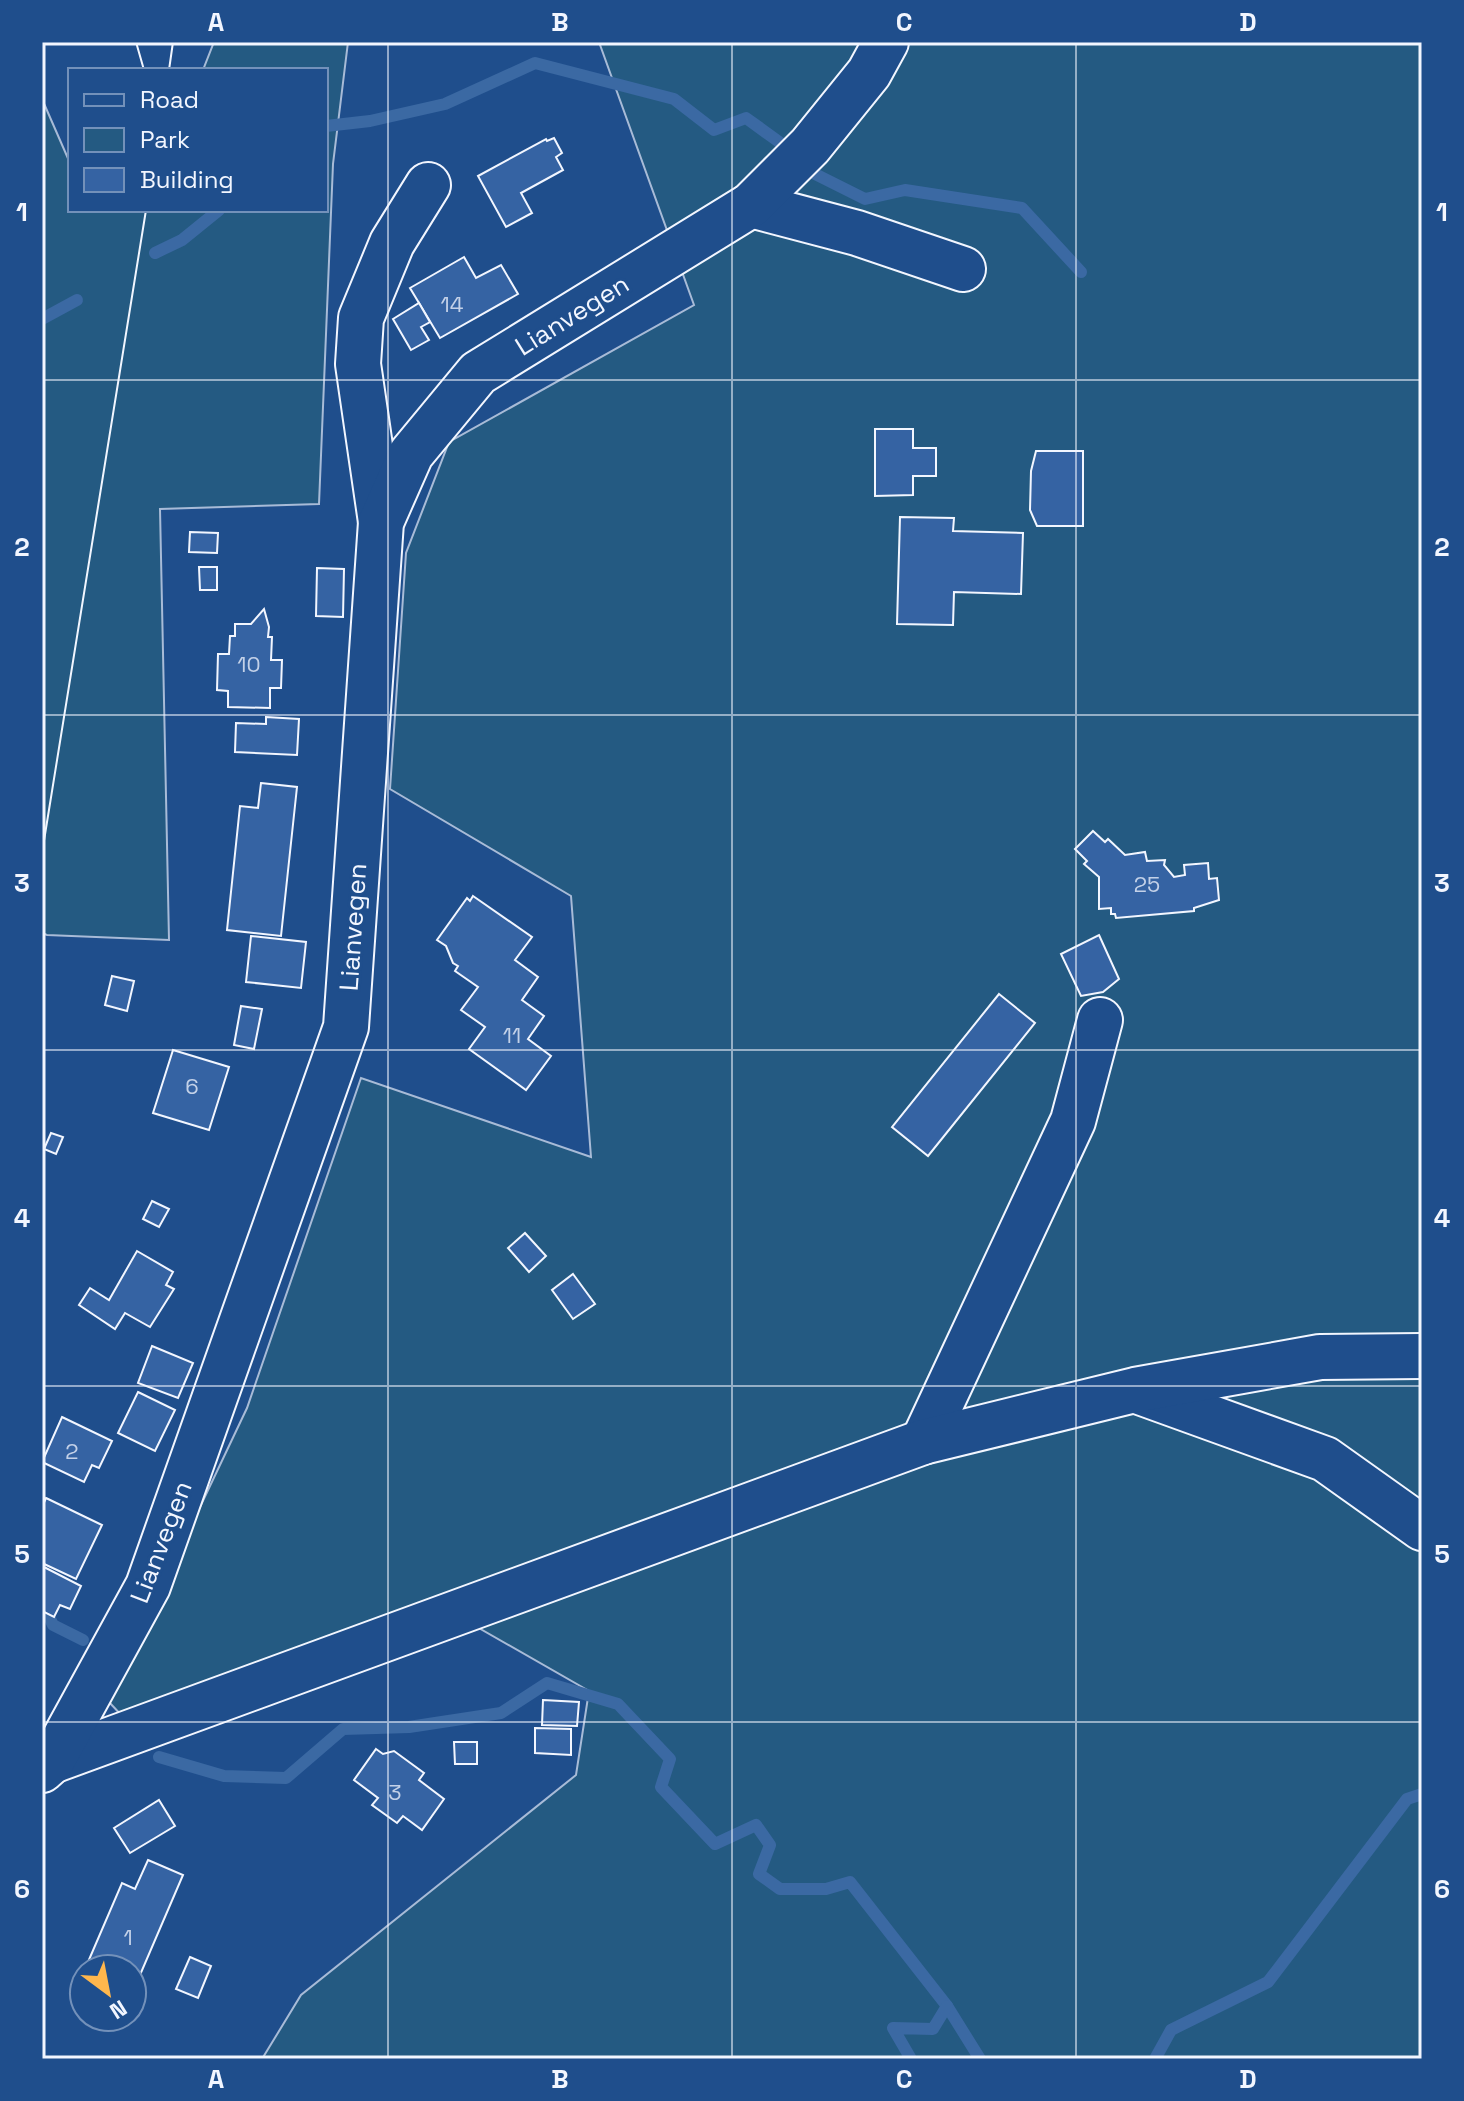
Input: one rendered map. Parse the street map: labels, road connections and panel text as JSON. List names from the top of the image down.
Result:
{
  "streets": {
    "street": ["Lianvegen"]
  },
  "house_numbers": [
    "14",
    "10",
    "25",
    "11",
    "6",
    "2",
    "3",
    "1"
  ],
  "legend": ["Road", "Park", "Building"],
  "north": "bottom right",
  "grid": {
    "columns": [
      "A",
      "B",
      "C",
      "D"
    ],
    "rows": [
      "1",
      "2",
      "3",
      "4",
      "5",
      "6"
    ]
  }
}
